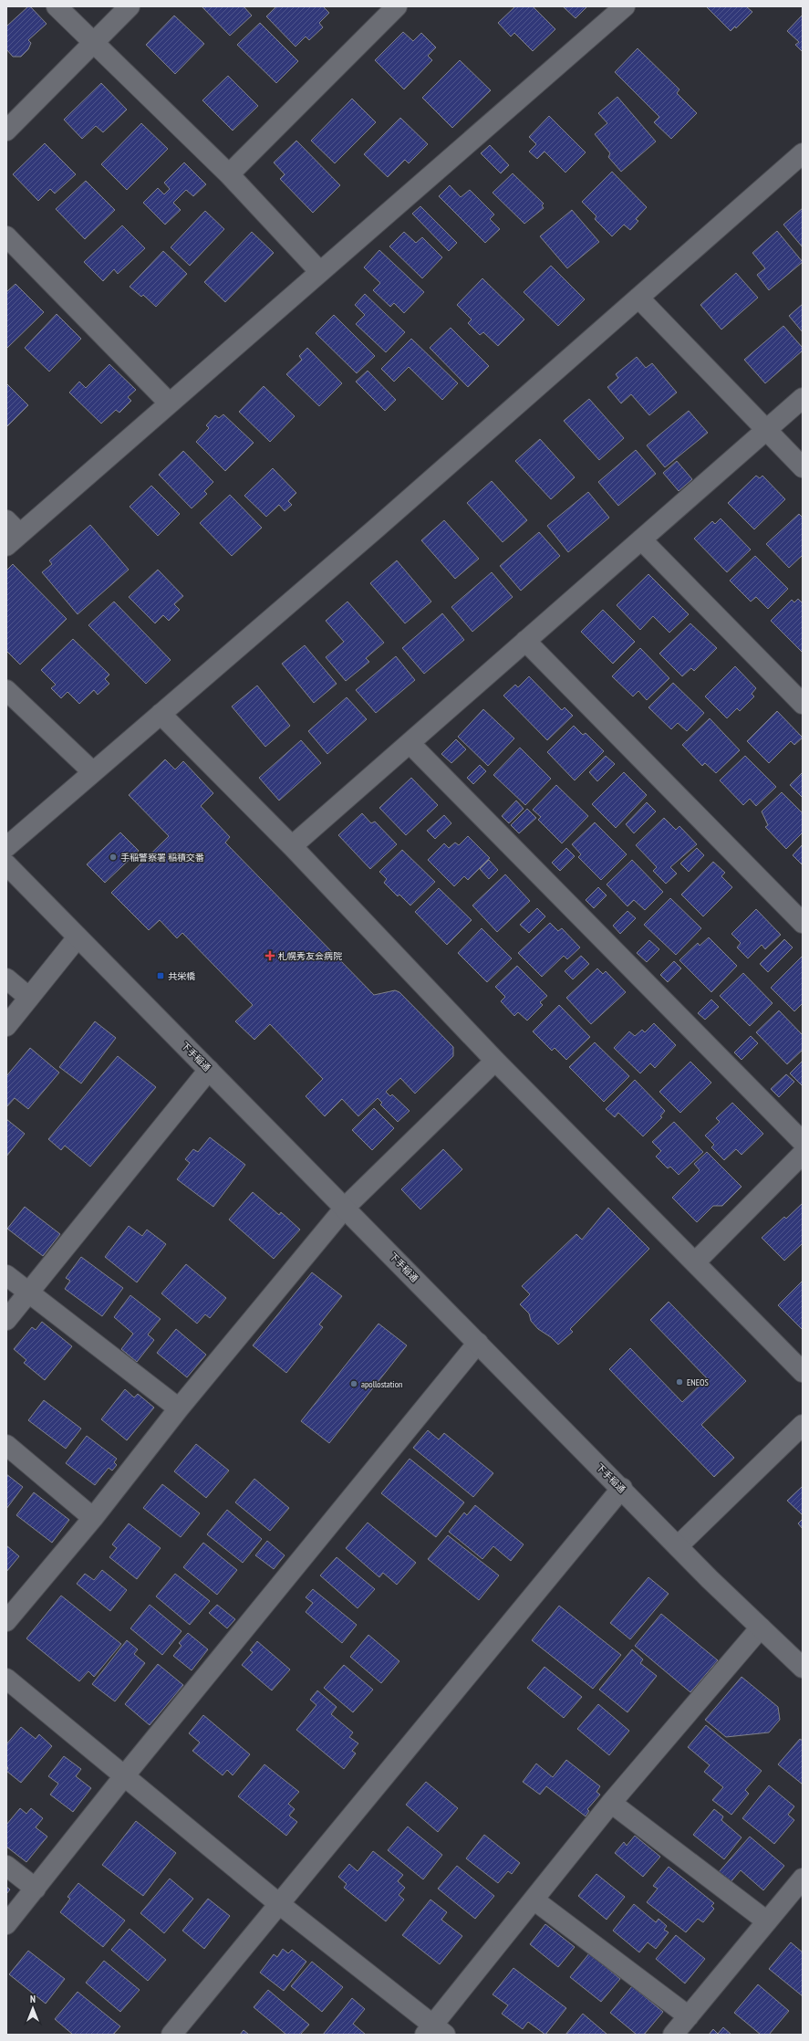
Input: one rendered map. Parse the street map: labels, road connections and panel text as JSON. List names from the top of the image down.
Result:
{
  "streets": {
    "street": ["下手稲通"]
  },
  "places": {
    "other": ["手稲警察署 稲積交番", "ENEOS", "apollostation"],
    "health": ["札幌秀友会病院"],
    "transit": ["共栄橋"]
  },
  "north": "top"
}
